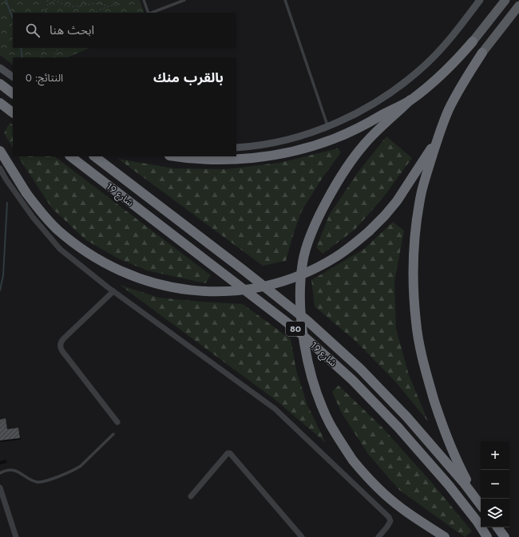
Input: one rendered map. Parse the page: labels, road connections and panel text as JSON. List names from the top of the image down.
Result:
{
  "streets": {
    "highway": ["شارع 19", "80"]
  },
  "page": {
    "search": "ابحث هنا",
    "heading": ["بالقرب منك", "النتائج: 0"],
    "map_buttons": ["+", "−"]
  }
}
